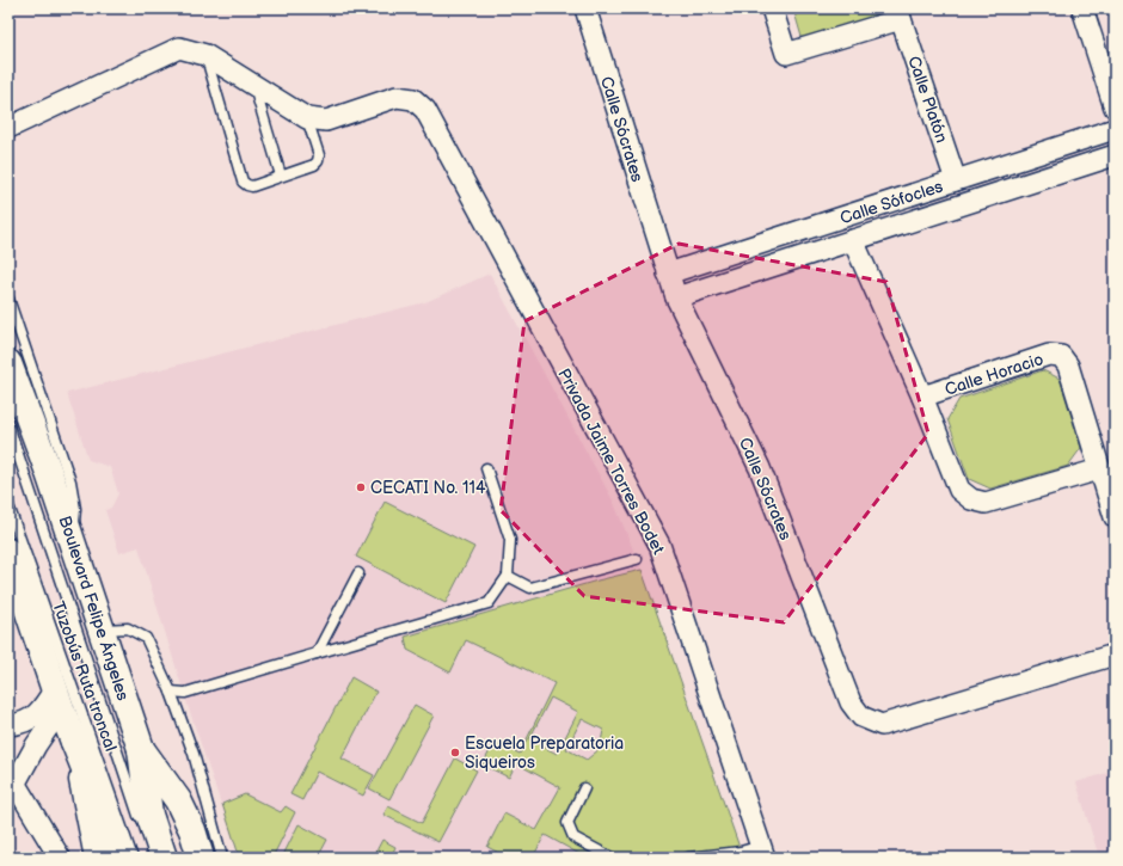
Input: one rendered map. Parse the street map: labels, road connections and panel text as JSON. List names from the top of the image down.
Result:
{
  "streets": {
    "main road": ["Boulevard Felipe Ángeles"],
    "street": [
      "Calle Platón",
      "Calle Sócrates",
      "Calle Sófocles",
      "Calle Horacio",
      "Privada Jaime Torres Bodet"
    ],
    "lane": ["Tuzobús Ruta troncal"]
  },
  "crossings": [
    ["Calle Platón", "Calle Sófocles"],
    ["Calle Sócrates", "Calle Sófocles"],
    ["Calle Sófocles", "Calle Horacio"],
    ["Boulevard Felipe Ángeles", "Tuzobús Ruta troncal"]
  ],
  "places": ["CECATI No. 114", "Escuela Preparatoria Siqueiros"]
}
